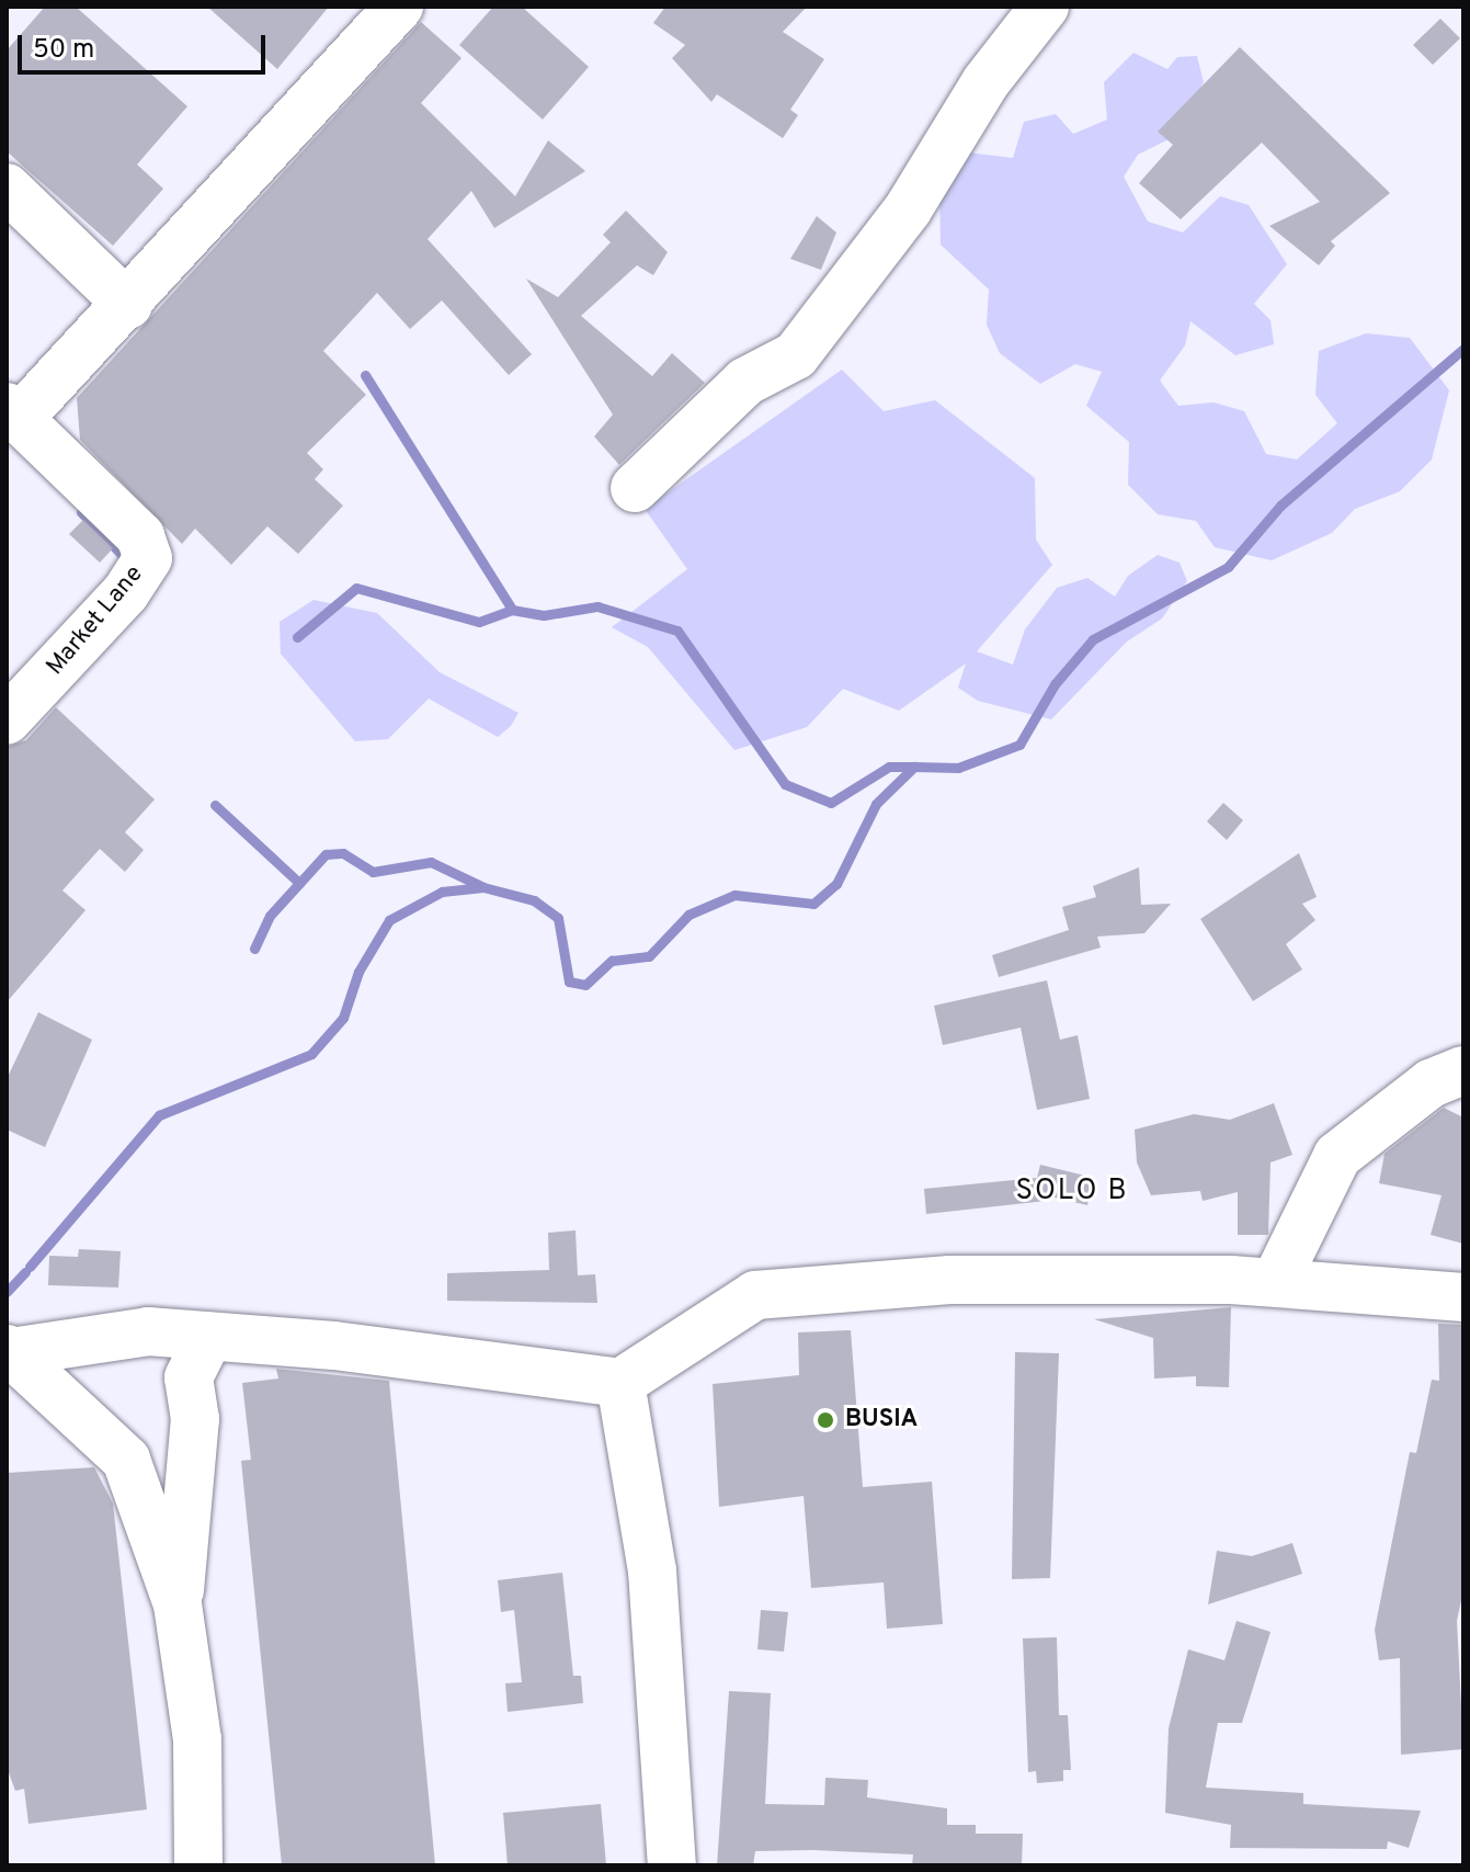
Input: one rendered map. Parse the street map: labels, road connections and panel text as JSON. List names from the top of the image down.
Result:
{
  "streets": {
    "street": ["Market Lane"]
  },
  "districts": ["SOLO B"],
  "places": ["BUSIA"],
  "scale_bar": "50 m"
}
